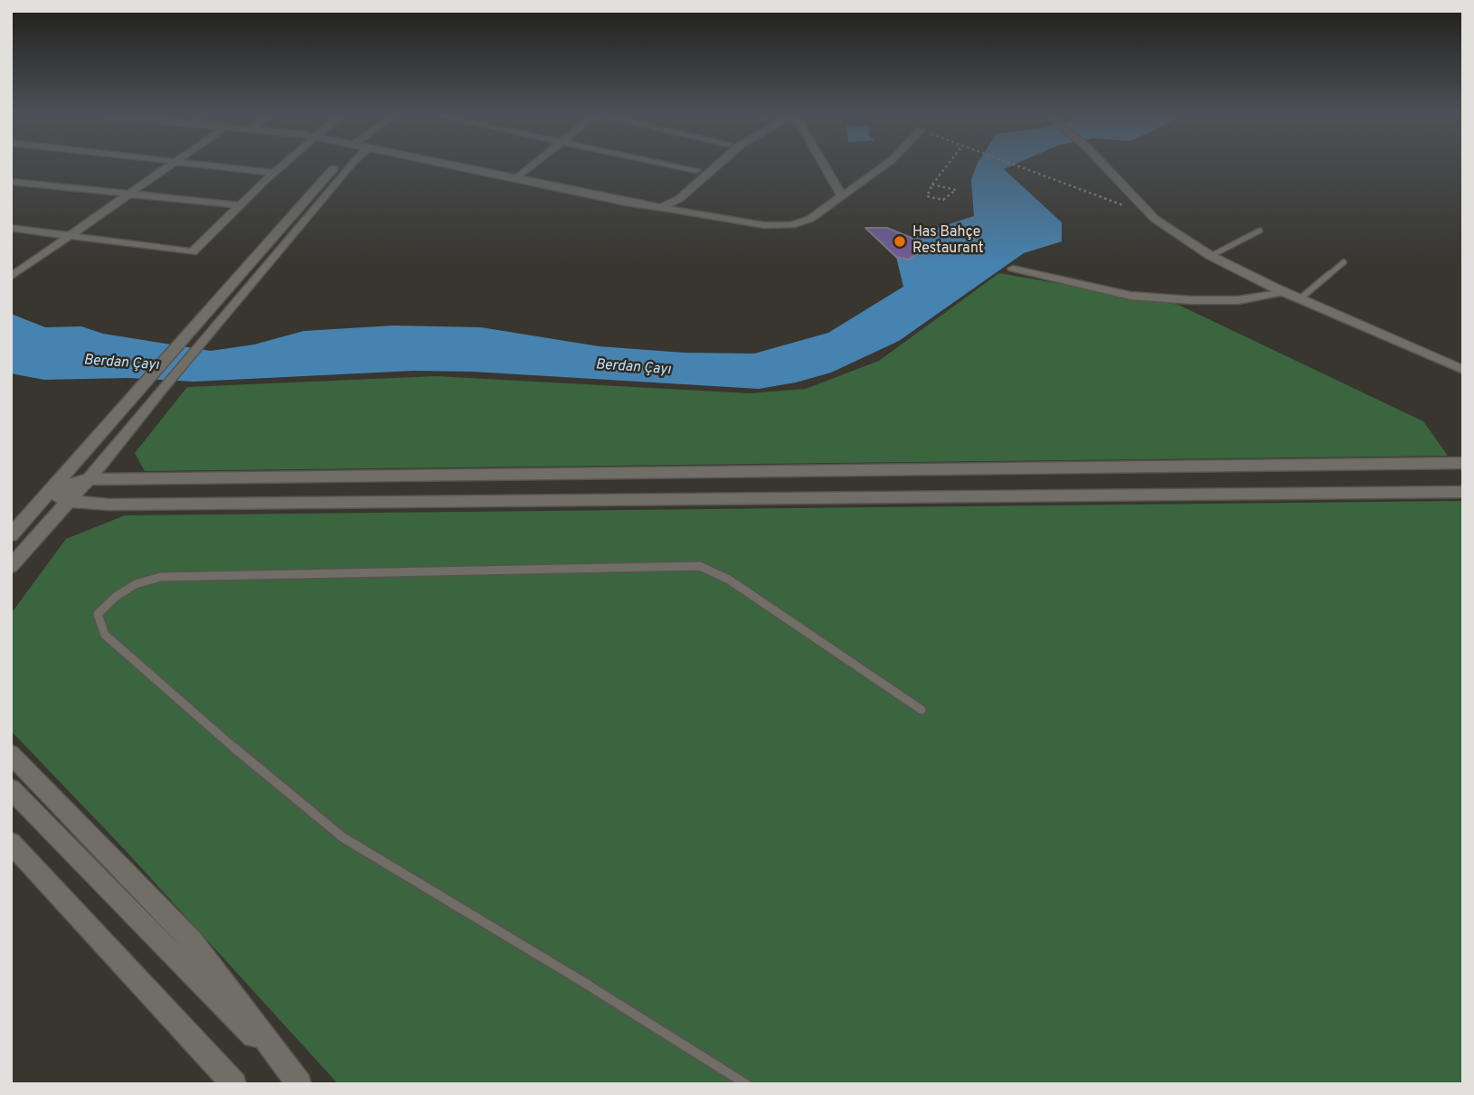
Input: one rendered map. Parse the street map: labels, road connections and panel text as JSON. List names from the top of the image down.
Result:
{
  "water": ["Berdan Çayı"],
  "places": ["Has Bahçe Restaurant"]
}
